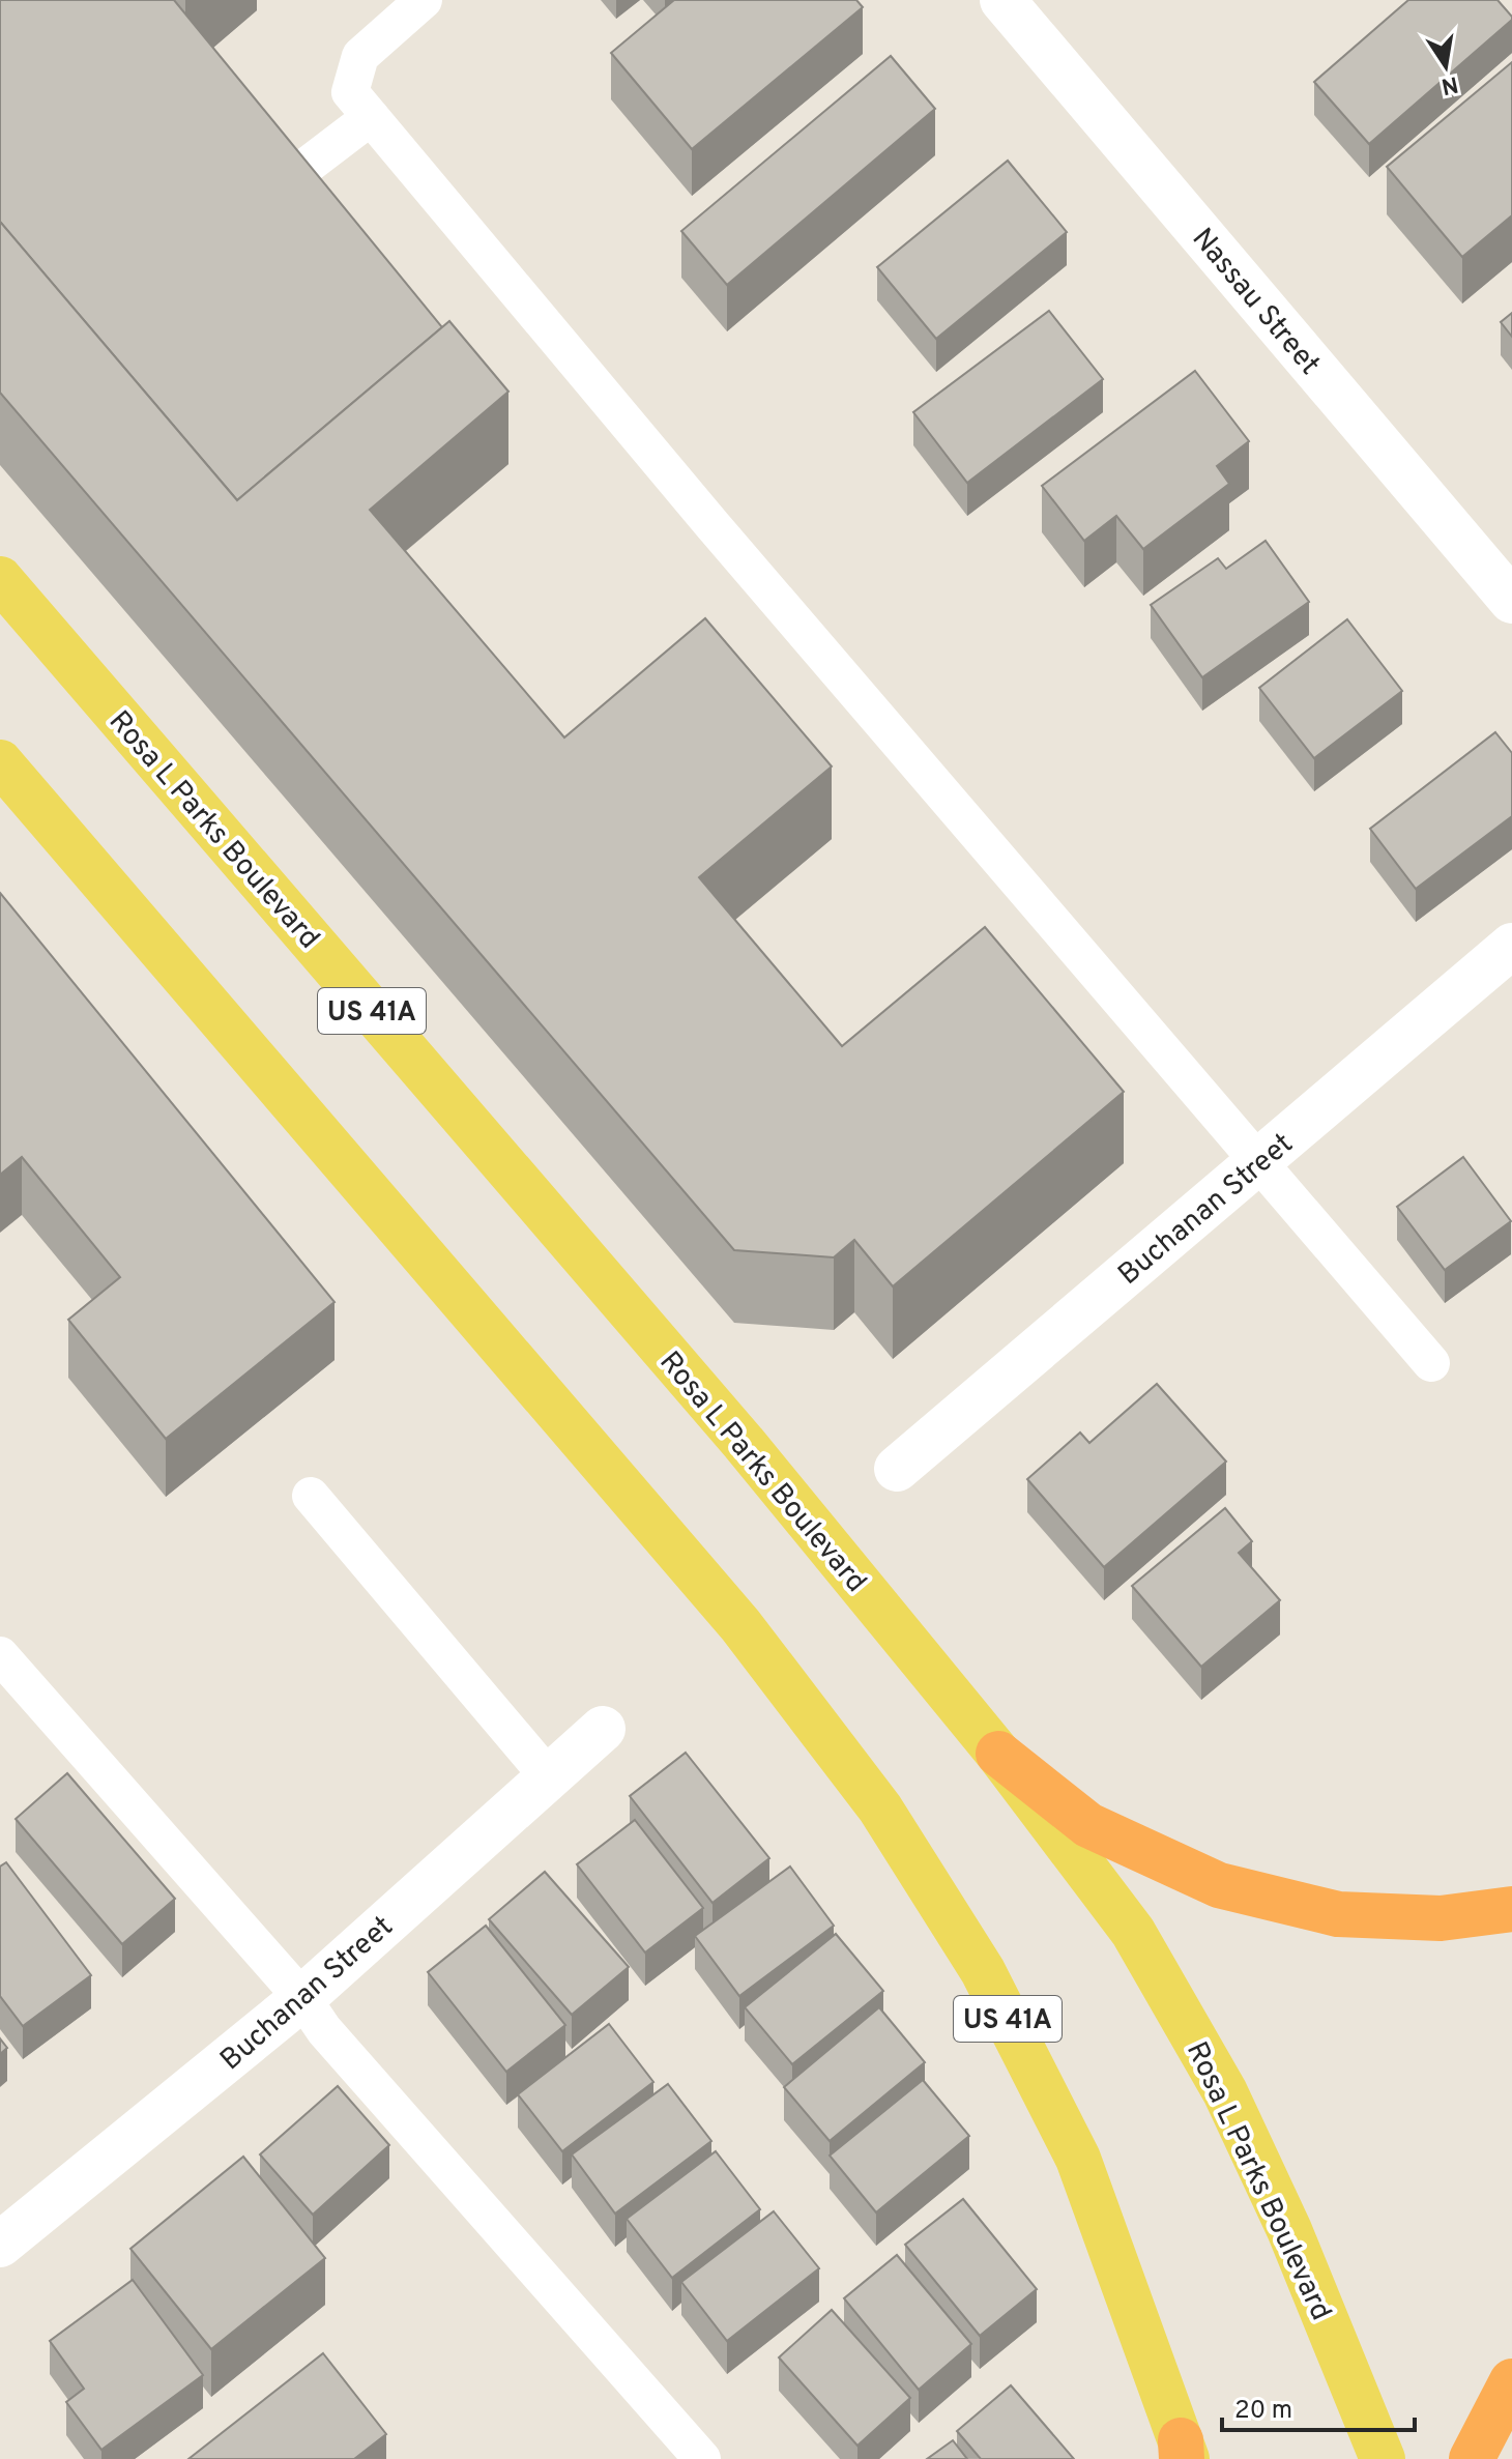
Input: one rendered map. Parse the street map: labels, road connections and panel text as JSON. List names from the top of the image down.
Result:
{
  "streets": {
    "main road": ["Rosa L Parks Boulevard", "US 41A"],
    "street": ["Nassau Street", "Buchanan Street"]
  },
  "scale_bar": "20 m",
  "north": "bottom"
}
